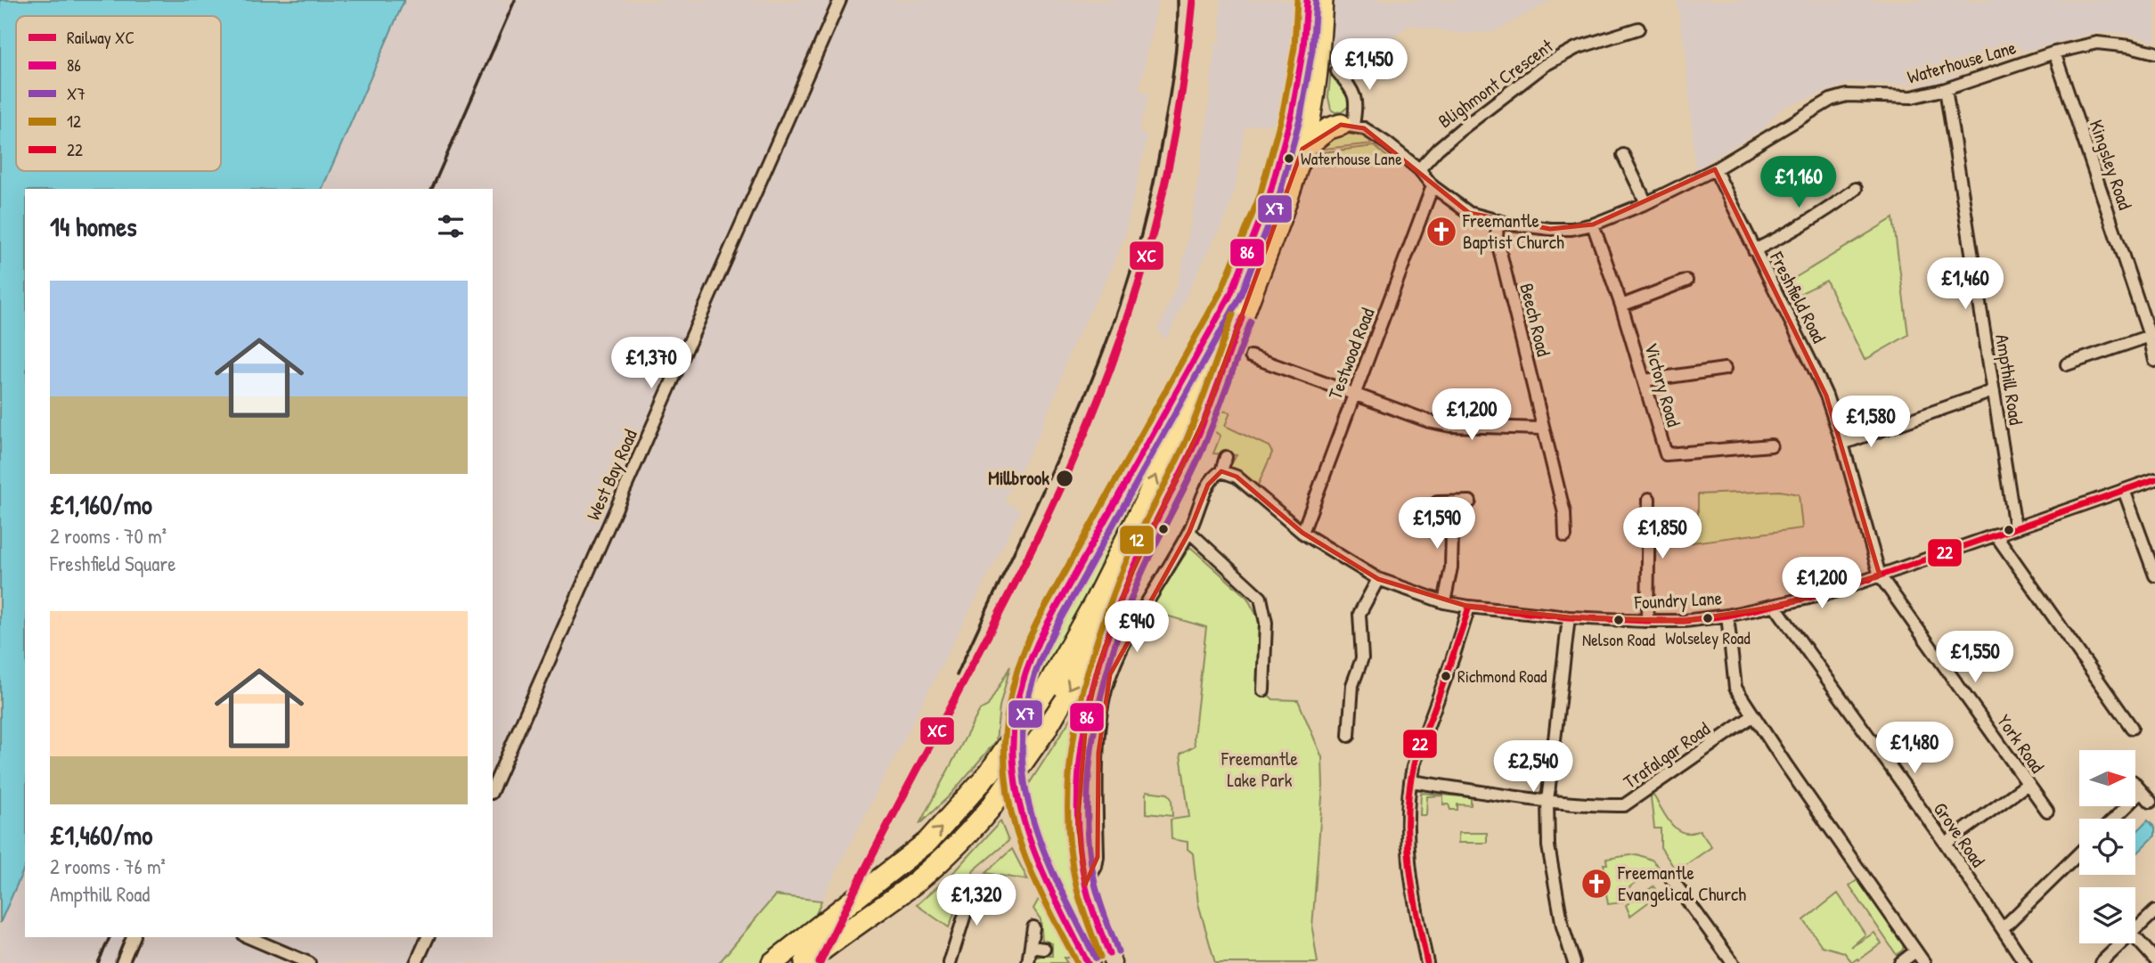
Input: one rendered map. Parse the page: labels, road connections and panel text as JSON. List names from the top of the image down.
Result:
{
  "streets": {
    "street": [
      "Waterhouse Lane",
      "Blighmont Crescent",
      "Kingsley Road",
      "Freshfield Road",
      "Beech Road",
      "Testwood Road",
      "Ampthill Road",
      "Victory Road",
      "West Bay Road",
      "Foundry Lane",
      "York Road",
      "Trafalgar Road",
      "Grove Road"
    ]
  },
  "crossings": [
    ["Waterhouse Lane", "Blighmont Crescent"],
    ["Waterhouse Lane", "Kingsley Road"],
    ["Waterhouse Lane", "Freshfield Road"],
    ["Waterhouse Lane", "Beech Road"],
    ["Waterhouse Lane", "Testwood Road"],
    ["Waterhouse Lane", "Ampthill Road"],
    ["Waterhouse Lane", "Victory Road"],
    ["Freshfield Road", "Foundry Lane"],
    ["Freshfield Road", "York Road"],
    ["Testwood Road", "Foundry Lane"],
    ["Ampthill Road", "Foundry Lane"],
    ["Foundry Lane", "York Road"],
    ["Foundry Lane", "Grove Road"]
  ],
  "parks": ["Freemantle Lake Park"],
  "places": {
    "other": [
      "Waterhouse Lane",
      "Millbrook",
      "Wolseley Road",
      "Nelson Road",
      "Richmond Road"
    ],
    "church": ["Freemantle Baptist Church", "Freemantle Evangelical Church"]
  },
  "lines": [
    "rail line XC",
    "transit line 86",
    "transit line 12",
    "transit line X7",
    "transit line 22"
  ],
  "legend": [
    "Railway XC",
    "86",
    "X7",
    "12",
    "22"
  ],
  "north": "right",
  "page": {
    "price": [
      "£1,450",
      "£1,160",
      "£1,460",
      "£1,370",
      "£1,200",
      "£1,580",
      "£1,590",
      "£1,850",
      "£1,200",
      "£940",
      "£1,550",
      "£1,480",
      "£2,540",
      "£1,320"
    ],
    "heading": "14 homes",
    "list": [
      {
        "name": "£1,160/mo",
        "note": "2 rooms · 70 m² · Freshfield Square"
      },
      {
        "name": "£1,460/mo",
        "note": "2 rooms · 76 m² · Ampthill Road"
      }
    ]
  }
}
